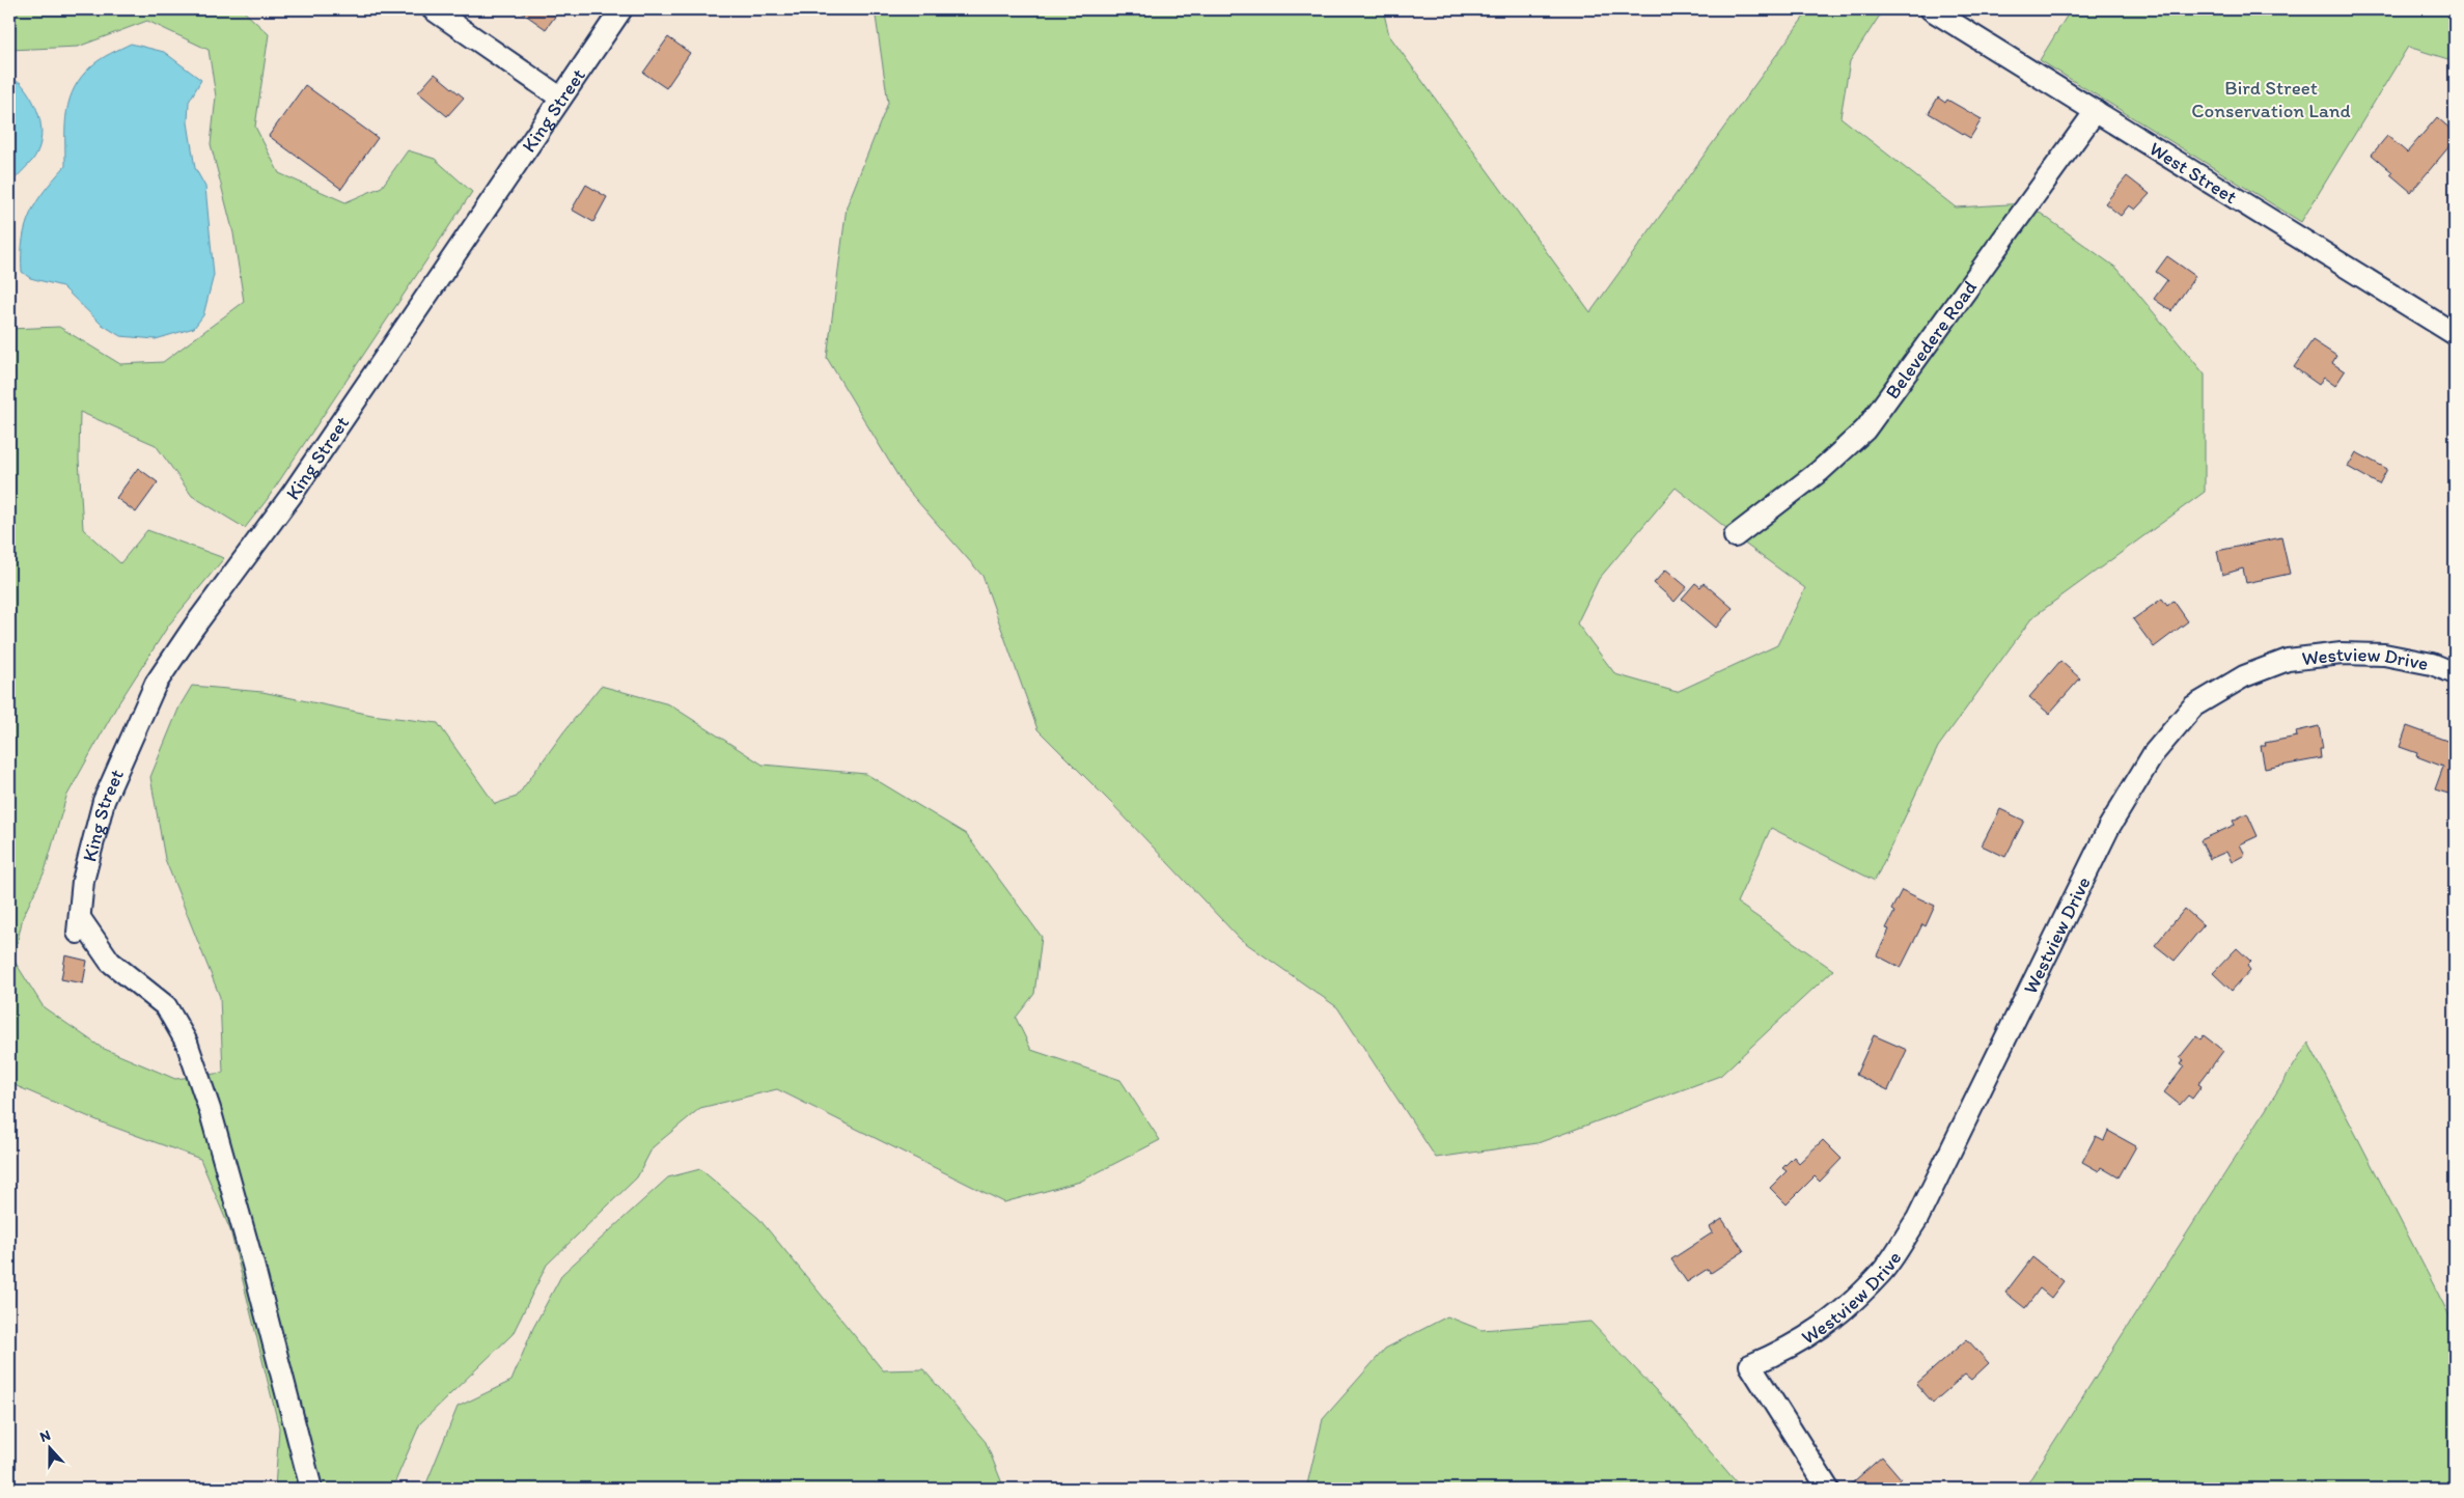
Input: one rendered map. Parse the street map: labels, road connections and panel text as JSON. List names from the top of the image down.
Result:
{
  "streets": {
    "street": [
      "King Street",
      "West Street",
      "Belevedere Road",
      "Westview Drive"
    ]
  },
  "crossings": [
    ["West Street", "Belevedere Road"]
  ],
  "parks": ["Bird Street Conservation Land"],
  "north": "top"
}
